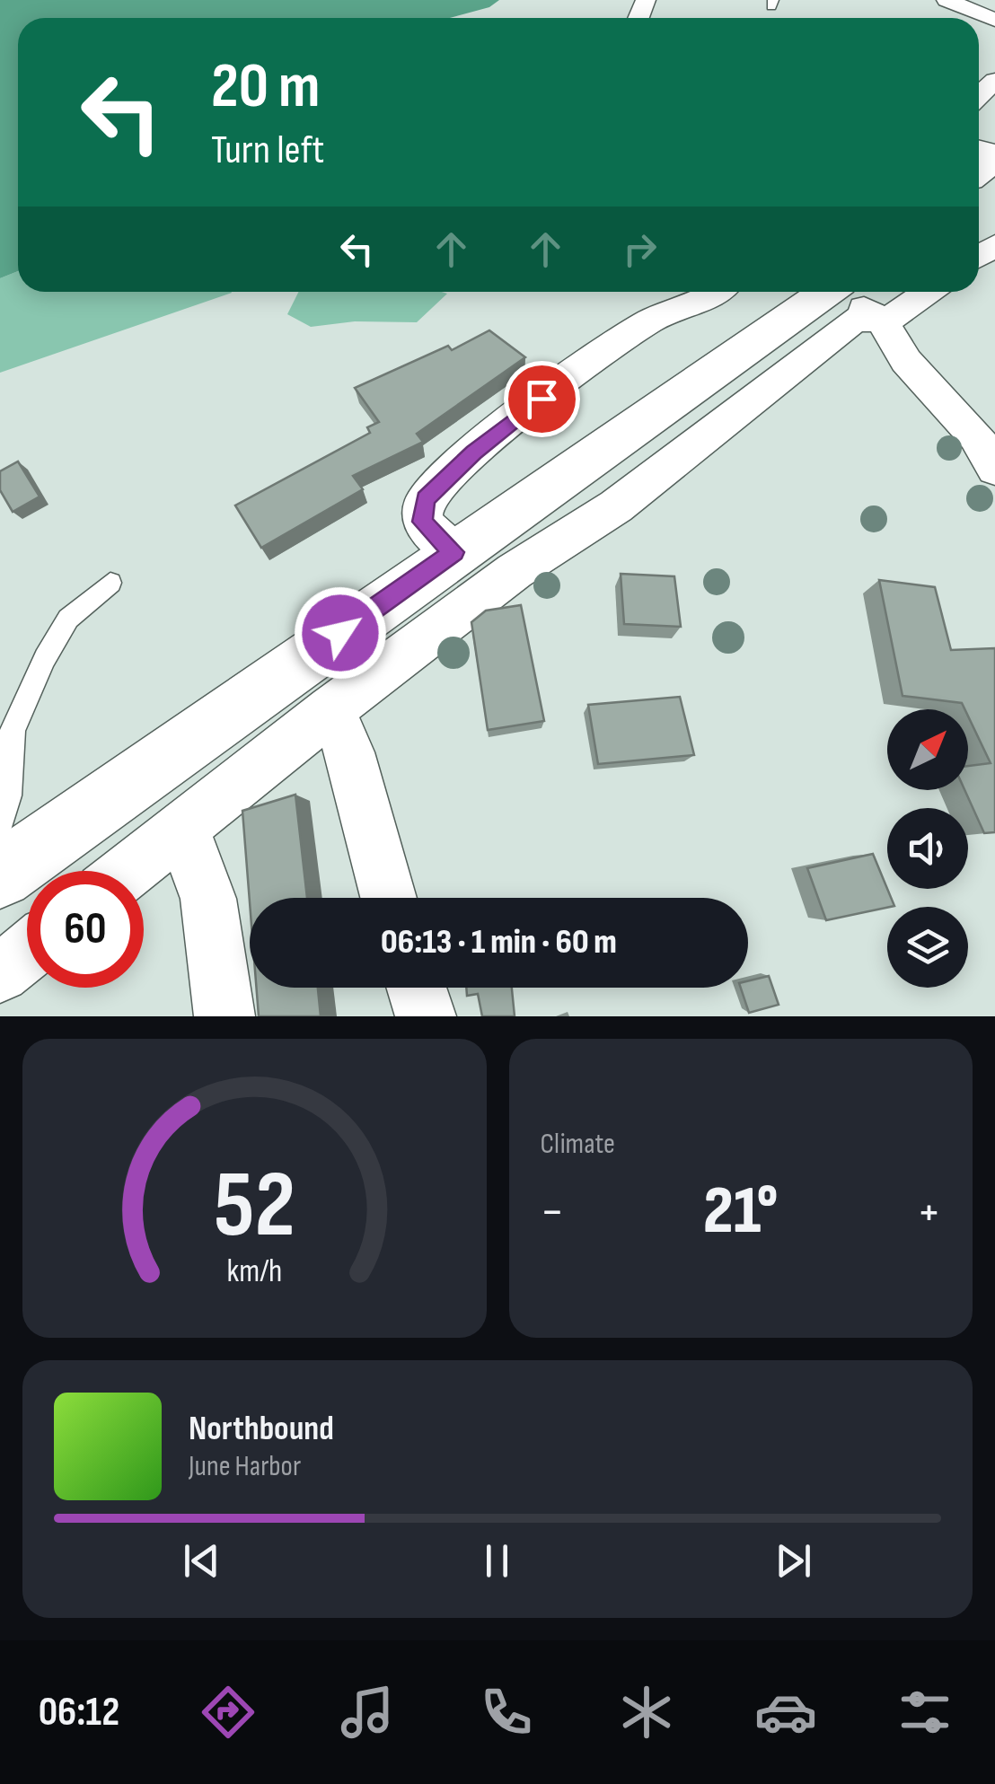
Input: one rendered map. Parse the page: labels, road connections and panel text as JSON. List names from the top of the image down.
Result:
{
  "north": "top right",
  "page": {
    "turn": ["20 m", "Turn left"],
    "limit": "60",
    "trip": "06:13 · 1 min · 60 m",
    "tile": "Climate",
    "heat": ["−", "21°", "+"],
    "song": ["Northbound", "June Harbor"],
    "tabs": "06:12",
    "gauge": ["52", "km/h"]
  }
}
